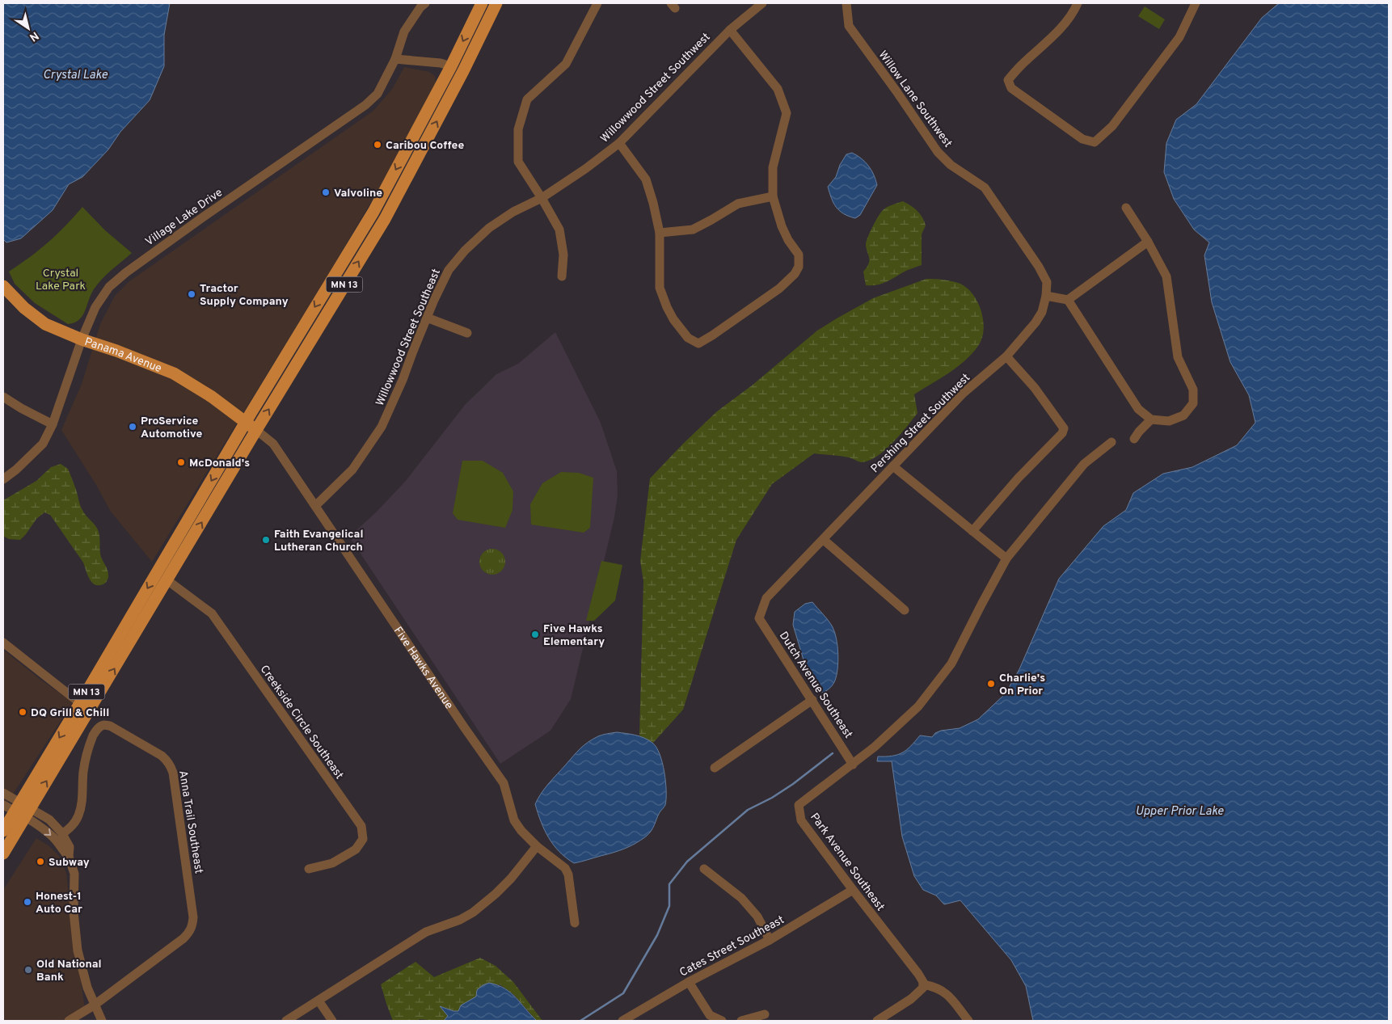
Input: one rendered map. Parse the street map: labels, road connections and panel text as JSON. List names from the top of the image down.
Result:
{
  "streets": {
    "main road": ["MN 13", "Panama Avenue", "Five Hawks Avenue"],
    "street": [
      "Willowwood Street Southwest",
      "Willow Lane Southwest",
      "Village Lake Drive",
      "Willowwood Street Southeast",
      "Pershing Street Southwest",
      "Dutch Avenue Southeast",
      "Creekside Circle Southeast",
      "Anna Trail Southeast",
      "Park Avenue Southeast",
      "Cates Street Southeast"
    ]
  },
  "crossings": [
    ["Willowwood Street Southwest", "Willowwood Street Southeast"],
    ["Willow Lane Southwest", "Pershing Street Southwest"],
    ["Village Lake Drive", "Panama Avenue"],
    ["MN 13", "Panama Avenue"],
    ["MN 13", "Five Hawks Avenue"],
    ["MN 13", "Creekside Circle Southeast"],
    ["Willowwood Street Southeast", "Five Hawks Avenue"],
    ["Panama Avenue", "Five Hawks Avenue"],
    ["Pershing Street Southwest", "Dutch Avenue Southeast"],
    ["Dutch Avenue Southeast", "Park Avenue Southeast"],
    ["Park Avenue Southeast", "Cates Street Southeast"]
  ],
  "water": ["Crystal Lake", "Upper Prior Lake"],
  "parks": ["Crystal Lake Park"],
  "places": [
    "Caribou Coffee",
    "Valvoline",
    "Tractor Supply Company",
    "ProService Automotive",
    "McDonald's",
    "Faith Evangelical Lutheran Church",
    "Five Hawks Elementary",
    "Charlie's On Prior",
    "DQ Grill & Chill",
    "Subway",
    "Honest-1 Auto Car",
    "Old National Bank"
  ],
  "north": "bottom right"
}
